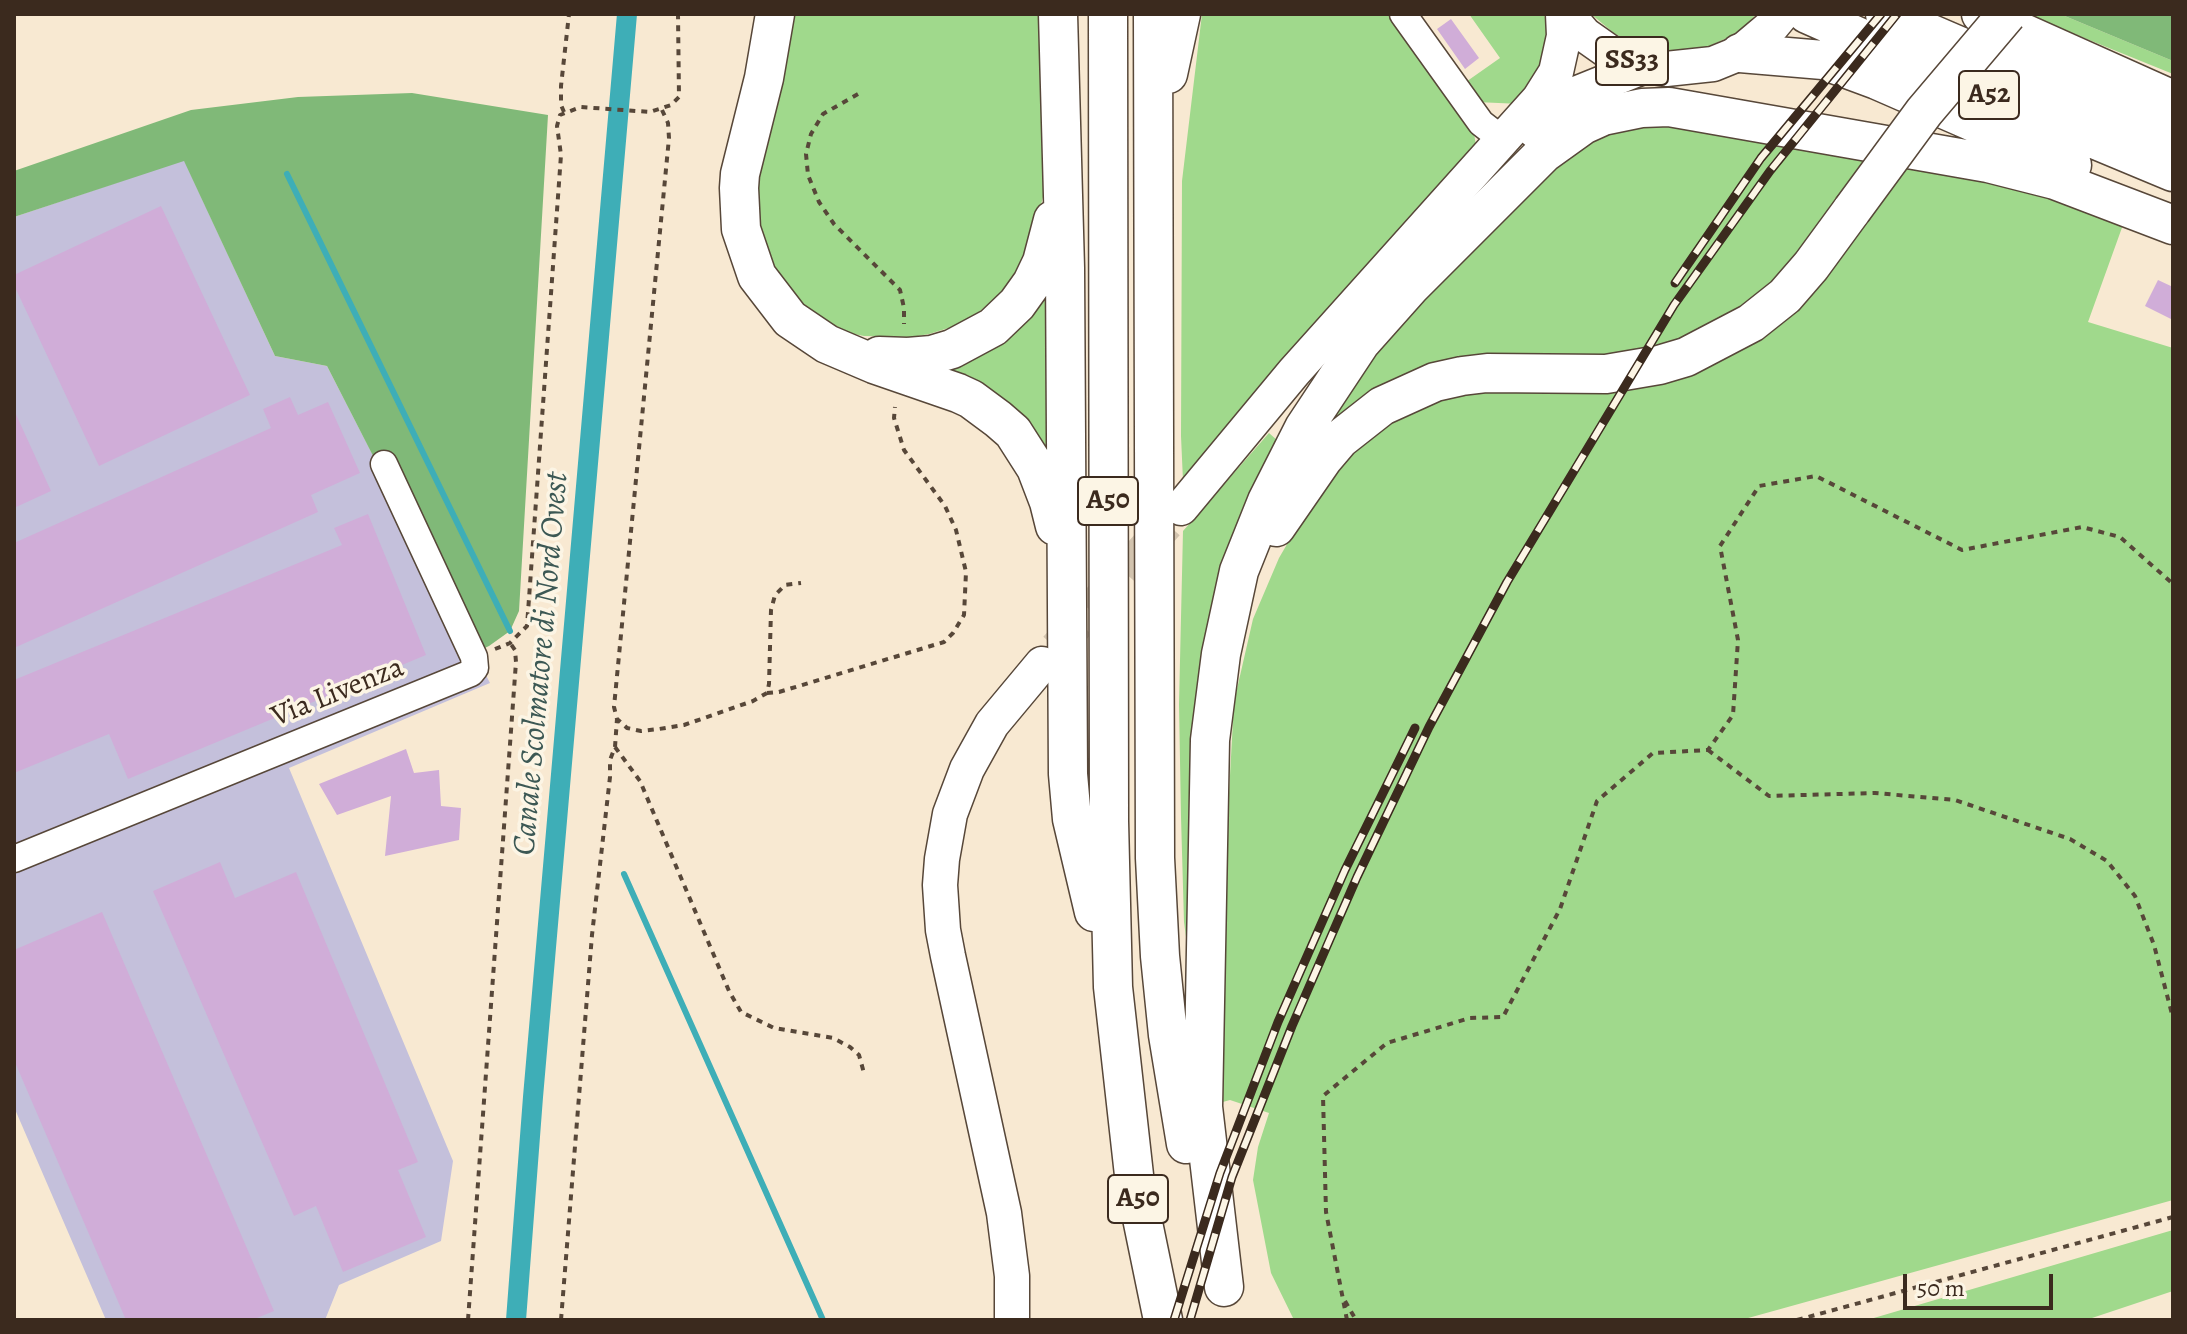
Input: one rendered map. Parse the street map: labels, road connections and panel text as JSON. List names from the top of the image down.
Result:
{
  "streets": {
    "highway": ["A52", "A50"],
    "main road": ["SS33"],
    "lane": ["Via Livenza"]
  },
  "water": ["Canale Scolmatore di Nord Ovest"],
  "scale_bar": "50 m"
}
